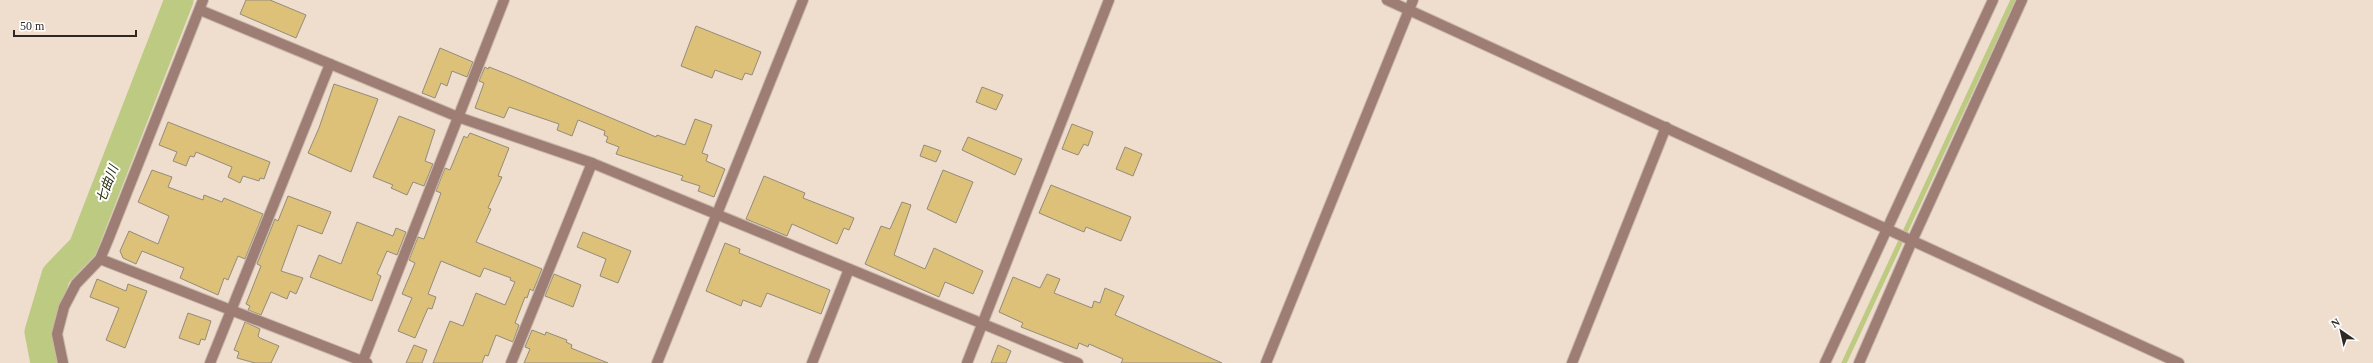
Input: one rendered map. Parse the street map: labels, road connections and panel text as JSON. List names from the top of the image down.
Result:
{
  "water": ["七曲川"],
  "scale_bar": "50 m",
  "north": "top left"
}
